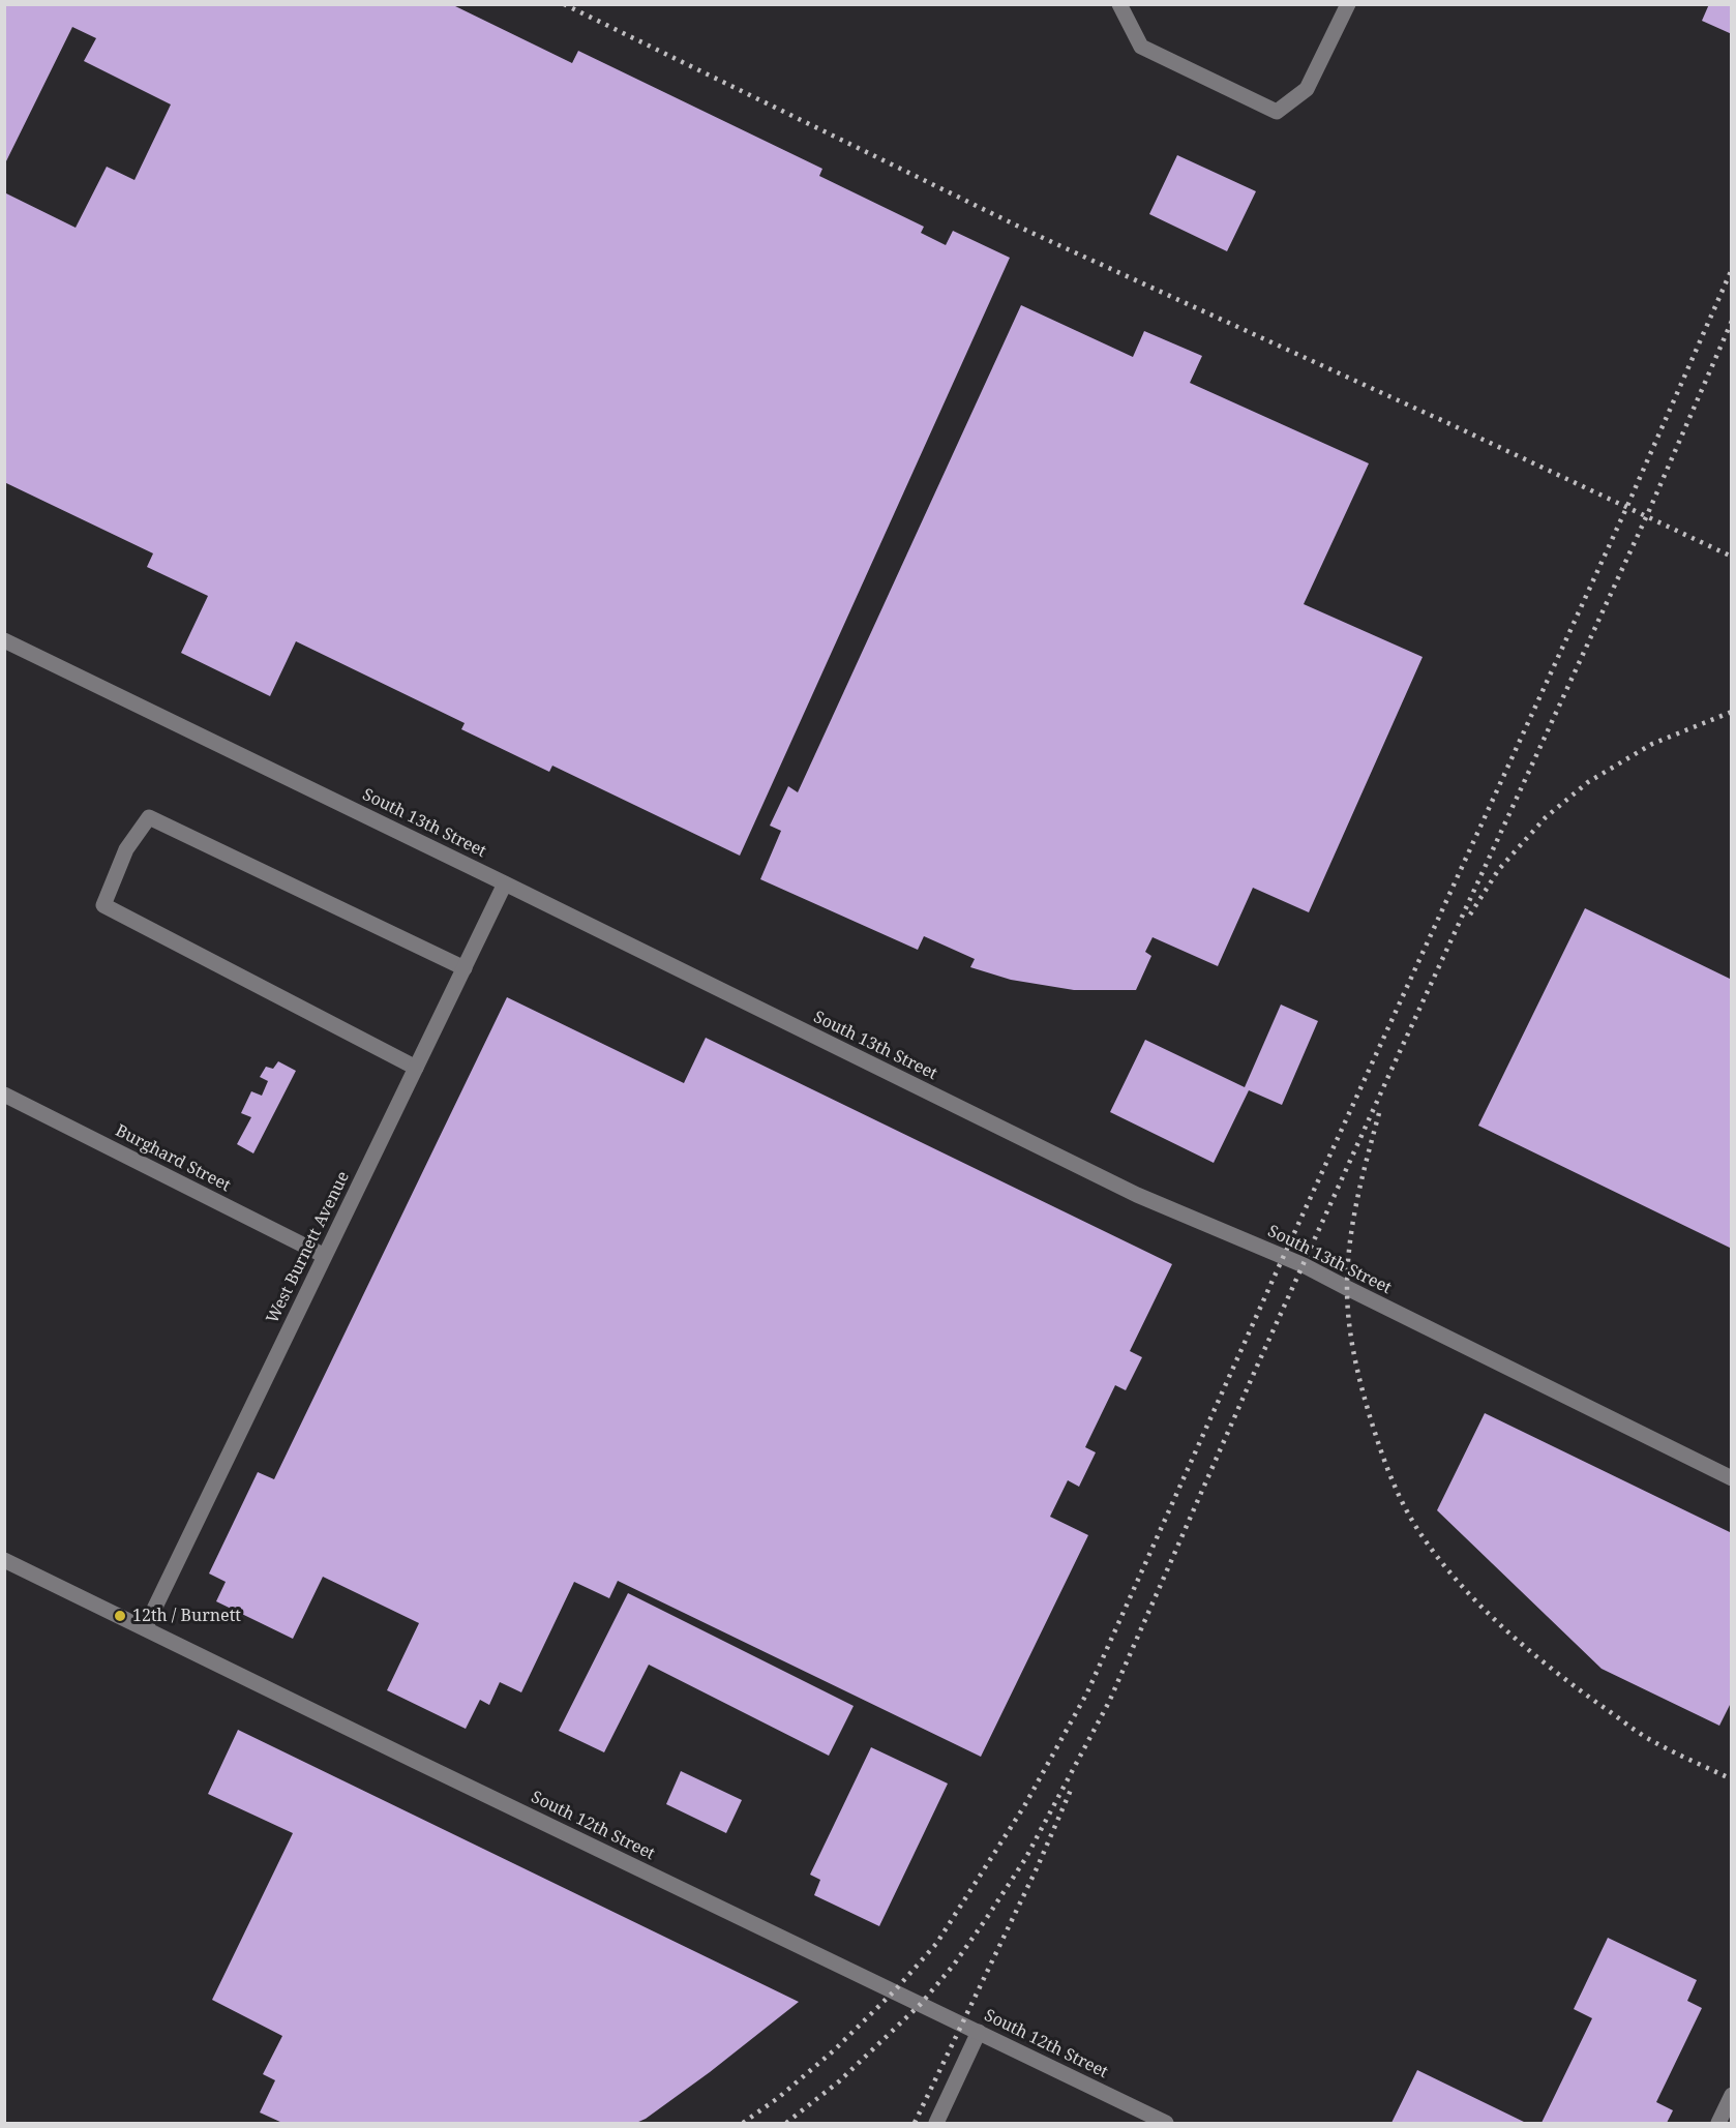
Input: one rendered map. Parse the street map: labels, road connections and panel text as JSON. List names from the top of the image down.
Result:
{
  "streets": {
    "street": [
      "South 13th Street",
      "Burghard Street",
      "West Burnett Avenue",
      "South 12th Street"
    ]
  },
  "crossings": [
    ["South 13th Street", "West Burnett Avenue"],
    ["Burghard Street", "West Burnett Avenue"],
    ["West Burnett Avenue", "South 12th Street"]
  ],
  "places": ["12th / Burnett"]
}
